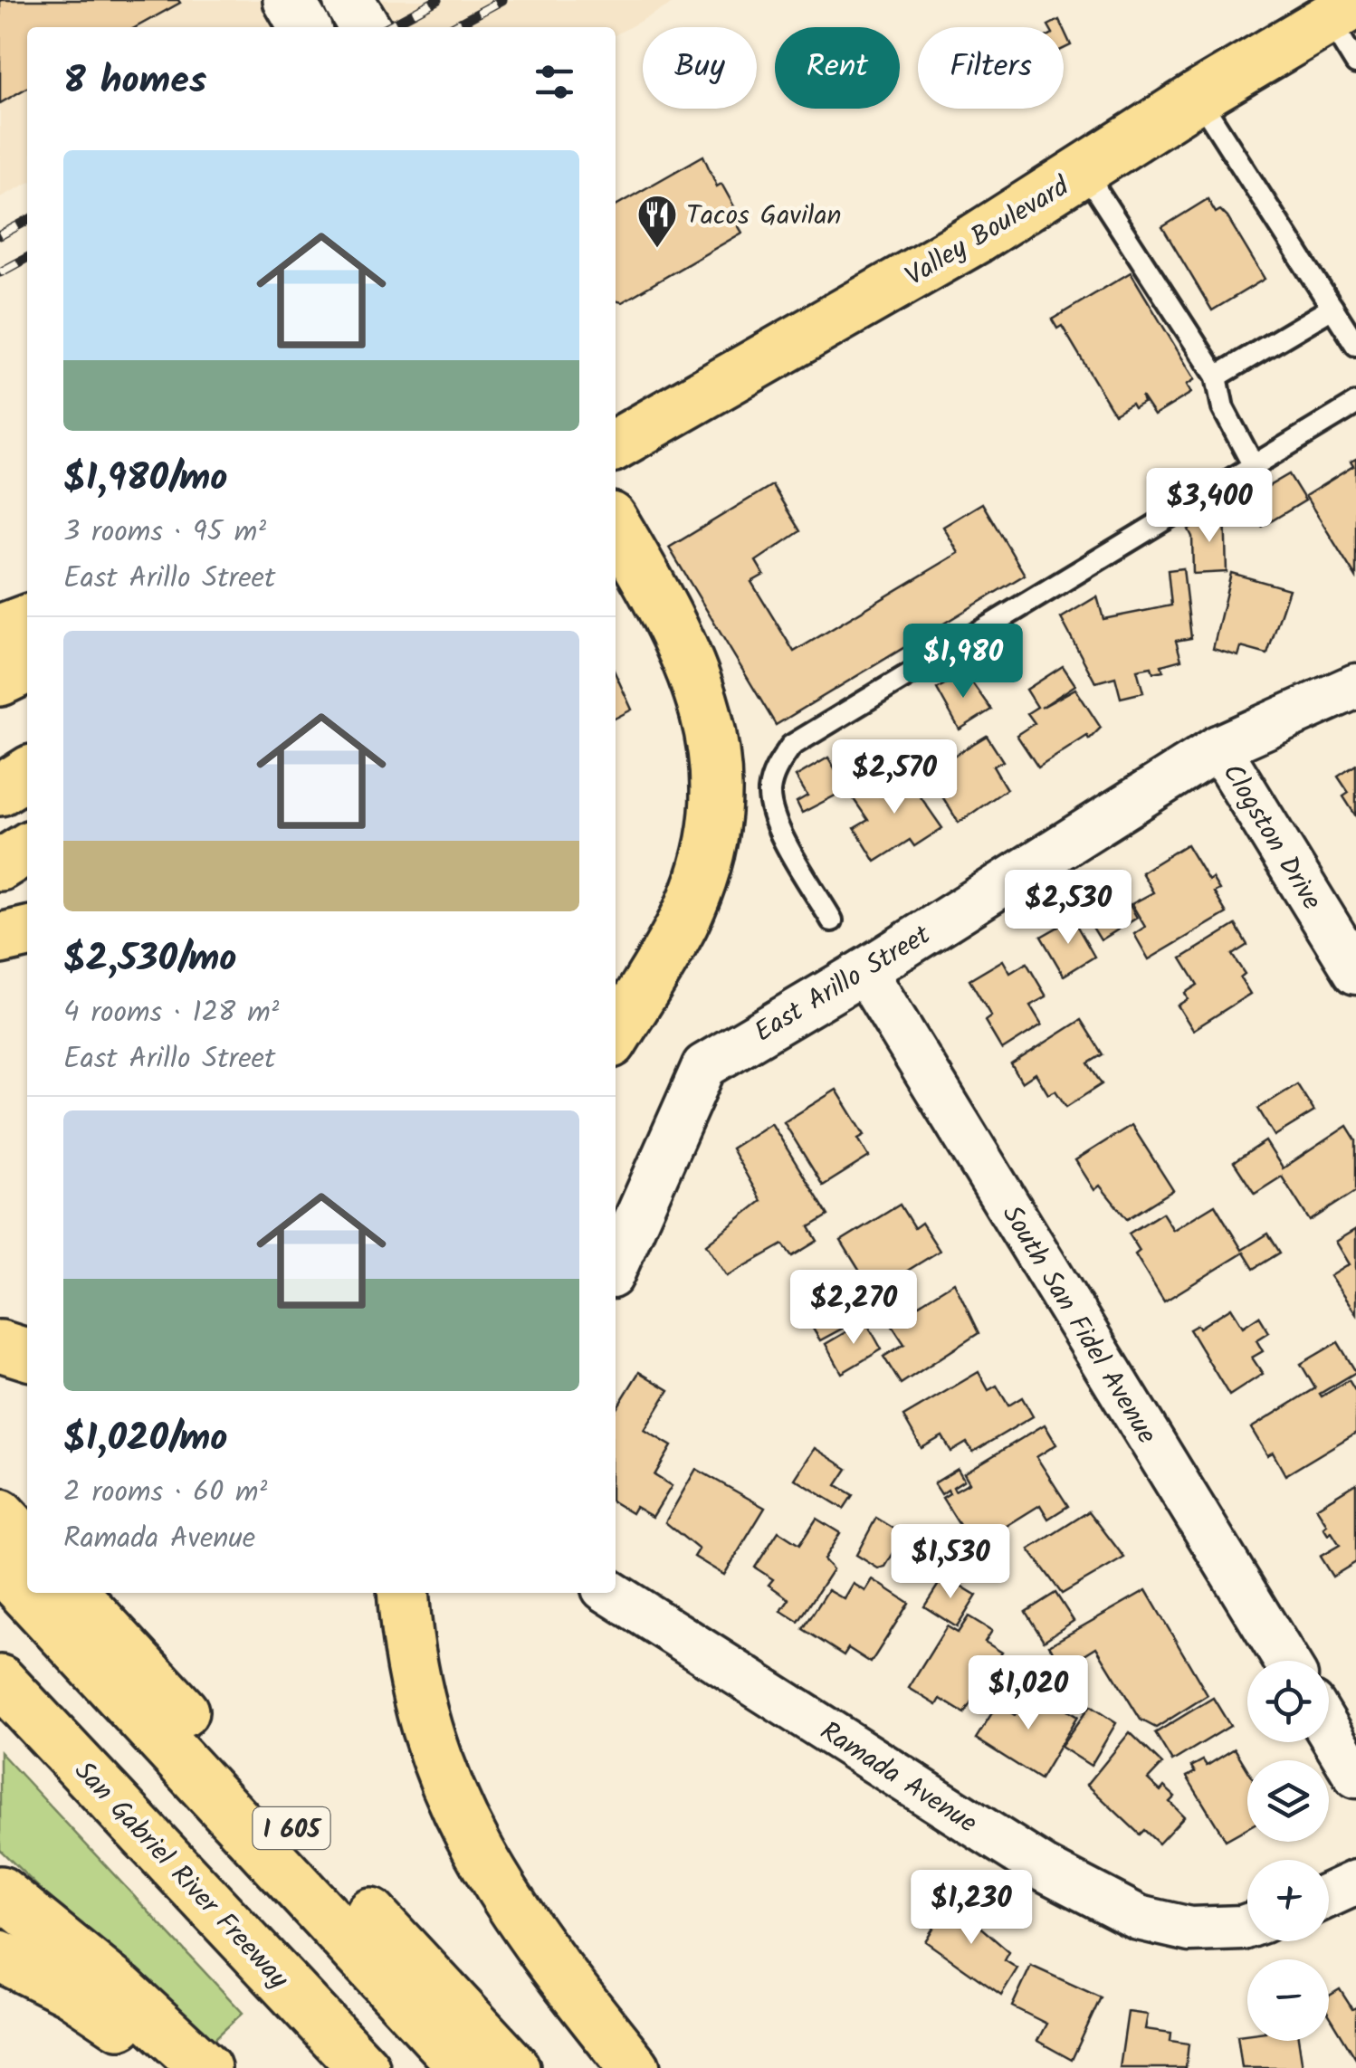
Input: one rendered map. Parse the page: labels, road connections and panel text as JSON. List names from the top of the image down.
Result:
{
  "streets": {
    "main road": ["Valley Boulevard", "I 605", "San Gabriel River Freeway"],
    "street": [
      "Clogston Drive",
      "East Arillo Street",
      "South San Fidel Avenue",
      "Ramada Avenue"
    ]
  },
  "crossings": [
    ["Clogston Drive", "East Arillo Street"],
    ["East Arillo Street", "South San Fidel Avenue"]
  ],
  "places": {
    "restaurant": ["Tacos Gavilan"]
  },
  "page": {
    "chip": ["Buy", "Rent", "Filters"],
    "heading": "8 homes",
    "list": [
      {
        "name": "$1,980/mo",
        "note": "3 rooms · 95 m² · East Arillo Street"
      },
      {
        "name": "$2,530/mo",
        "note": "4 rooms · 128 m² · East Arillo Street"
      },
      {
        "name": "$1,020/mo",
        "note": "2 rooms · 60 m² · Ramada Avenue"
      }
    ],
    "price": [
      "$3,400",
      "$1,980",
      "$2,570",
      "$2,530",
      "$2,270",
      "$1,530",
      "$1,020",
      "$1,230"
    ],
    "map_buttons": ["+", "−"]
  }
}
